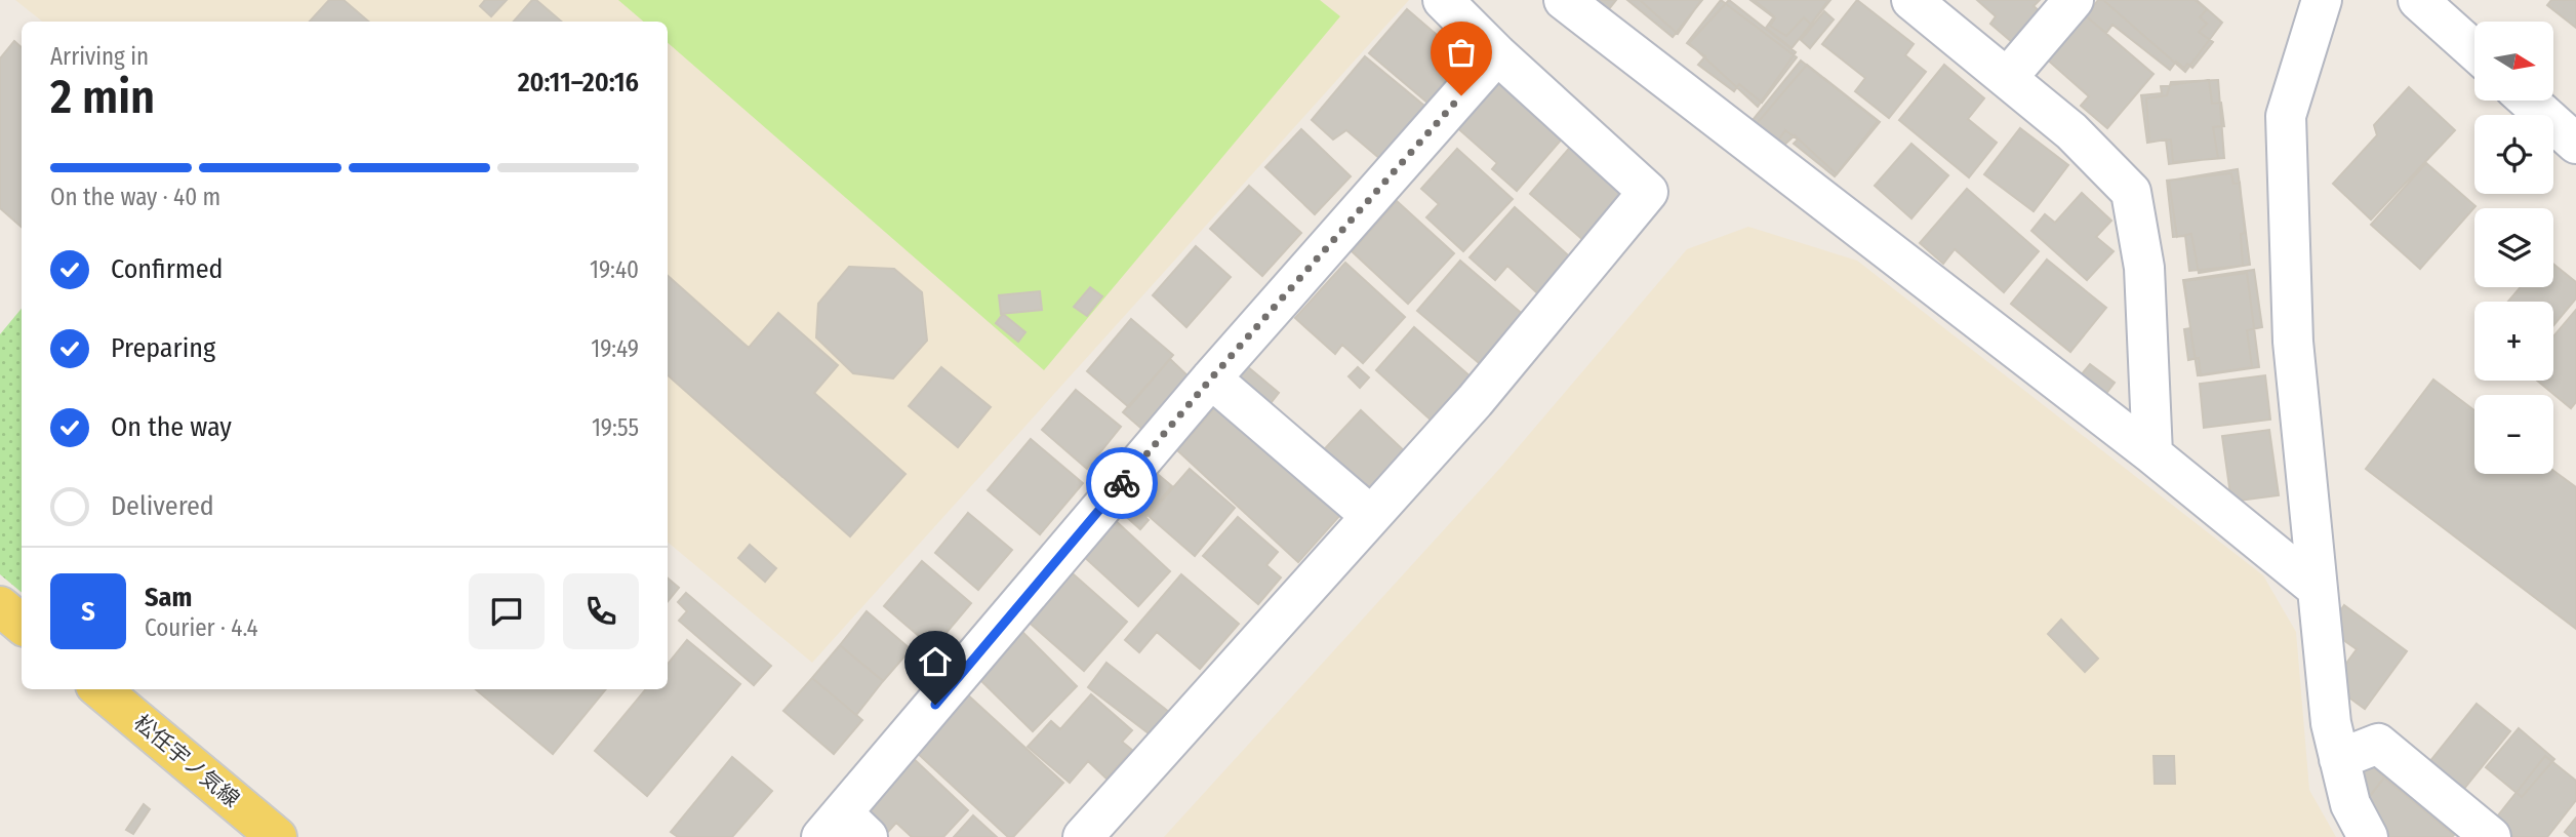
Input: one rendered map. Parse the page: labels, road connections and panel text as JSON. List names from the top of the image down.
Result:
{
  "streets": {
    "main road": ["松任宇ノ気線"]
  },
  "north": "right",
  "page": {
    "map_buttons": ["+", "−"],
    "heading": ["2 min", "Arriving in", "20:11–20:16"],
    "panel": ["Sam", "Courier · 4.4"],
    "bar": "On the way · 40 m",
    "list": [
      ["Confirmed", "19:40"],
      ["Preparing", "19:49"],
      ["On the way", "19:55"],
      "Delivered"
    ],
    "round": "S"
  }
}
